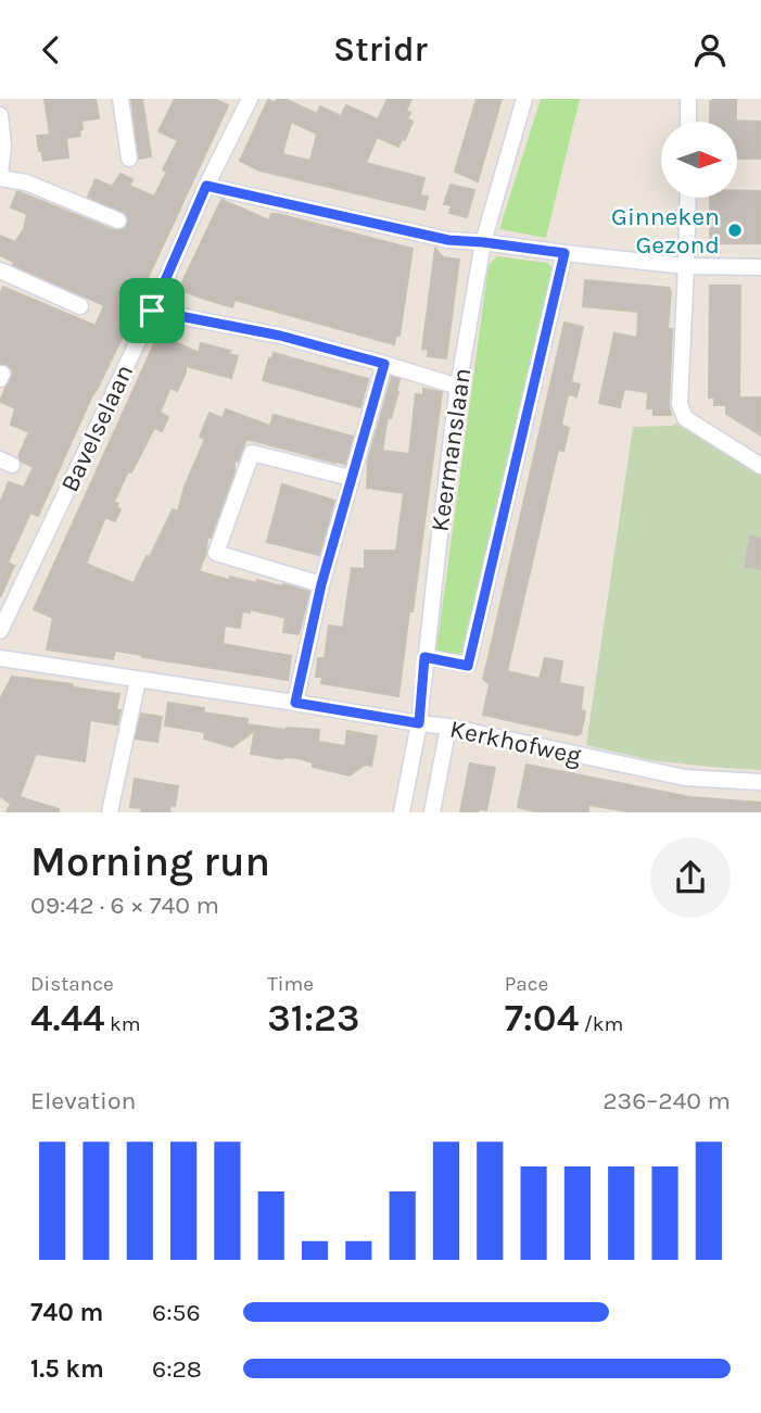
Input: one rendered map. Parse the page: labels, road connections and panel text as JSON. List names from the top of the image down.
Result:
{
  "streets": {
    "street": ["Bavelselaan", "Keermanslaan", "Kerkhofweg"]
  },
  "crossings": [
    ["Keermanslaan", "Kerkhofweg"]
  ],
  "places": ["Ginneken Gezond"],
  "north": "right",
  "page": {
    "header": "Stridr",
    "heading": ["Morning run", "09:42 · 6 × 740 m"],
    "stats": [
      ["Distance", "4.44 km"],
      ["Time", "31:23"],
      ["Pace", "7:04 /km"]
    ],
    "chart": ["Elevation", "236–240 m"],
    "list": [
      {
        "name": "740 m",
        "note": "6:56"
      },
      {
        "name": "1.5 km",
        "note": "6:28"
      }
    ]
  }
}
